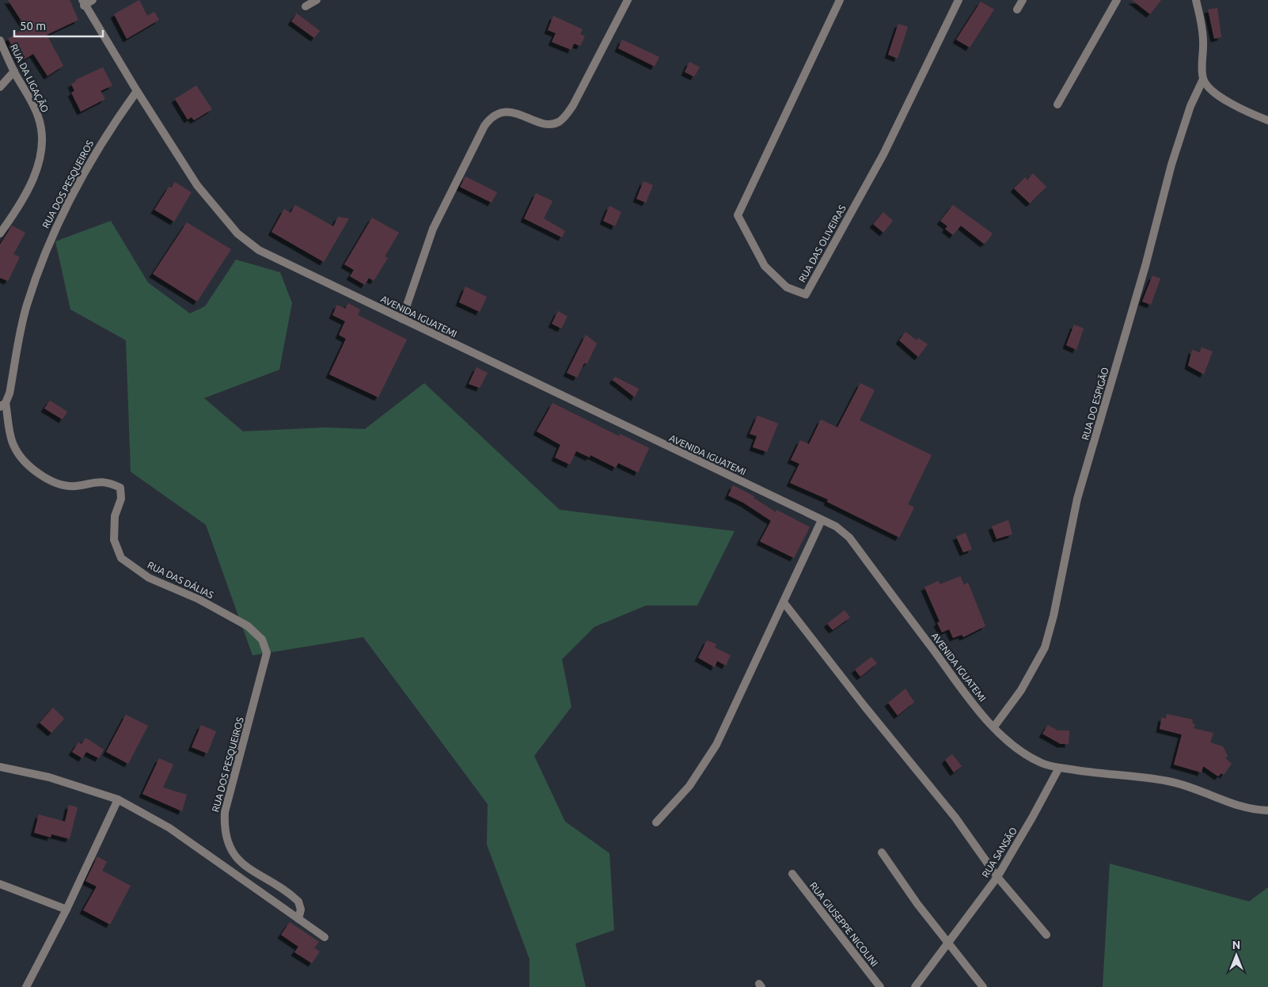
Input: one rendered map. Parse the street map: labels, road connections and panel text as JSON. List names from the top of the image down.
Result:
{
  "streets": {
    "street": [
      "RUA DA LIGAÇÃO",
      "RUA DOS PESQUEIROS",
      "RUA DAS OLIVEIRAS",
      "AVENIDA IGUATEMI",
      "RUA DO ESPIGÃO",
      "RUA DAS DÁLIAS",
      "RUA SANSÃO",
      "RUA GIUSEPPE NICOLINI"
    ]
  },
  "crossings": [
    ["RUA DOS PESQUEIROS", "AVENIDA IGUATEMI"],
    ["RUA DOS PESQUEIROS", "RUA DAS DÁLIAS"],
    ["AVENIDA IGUATEMI", "RUA DO ESPIGÃO"],
    ["AVENIDA IGUATEMI", "RUA SANSÃO"]
  ],
  "scale_bar": "50 m",
  "north": "top"
}
